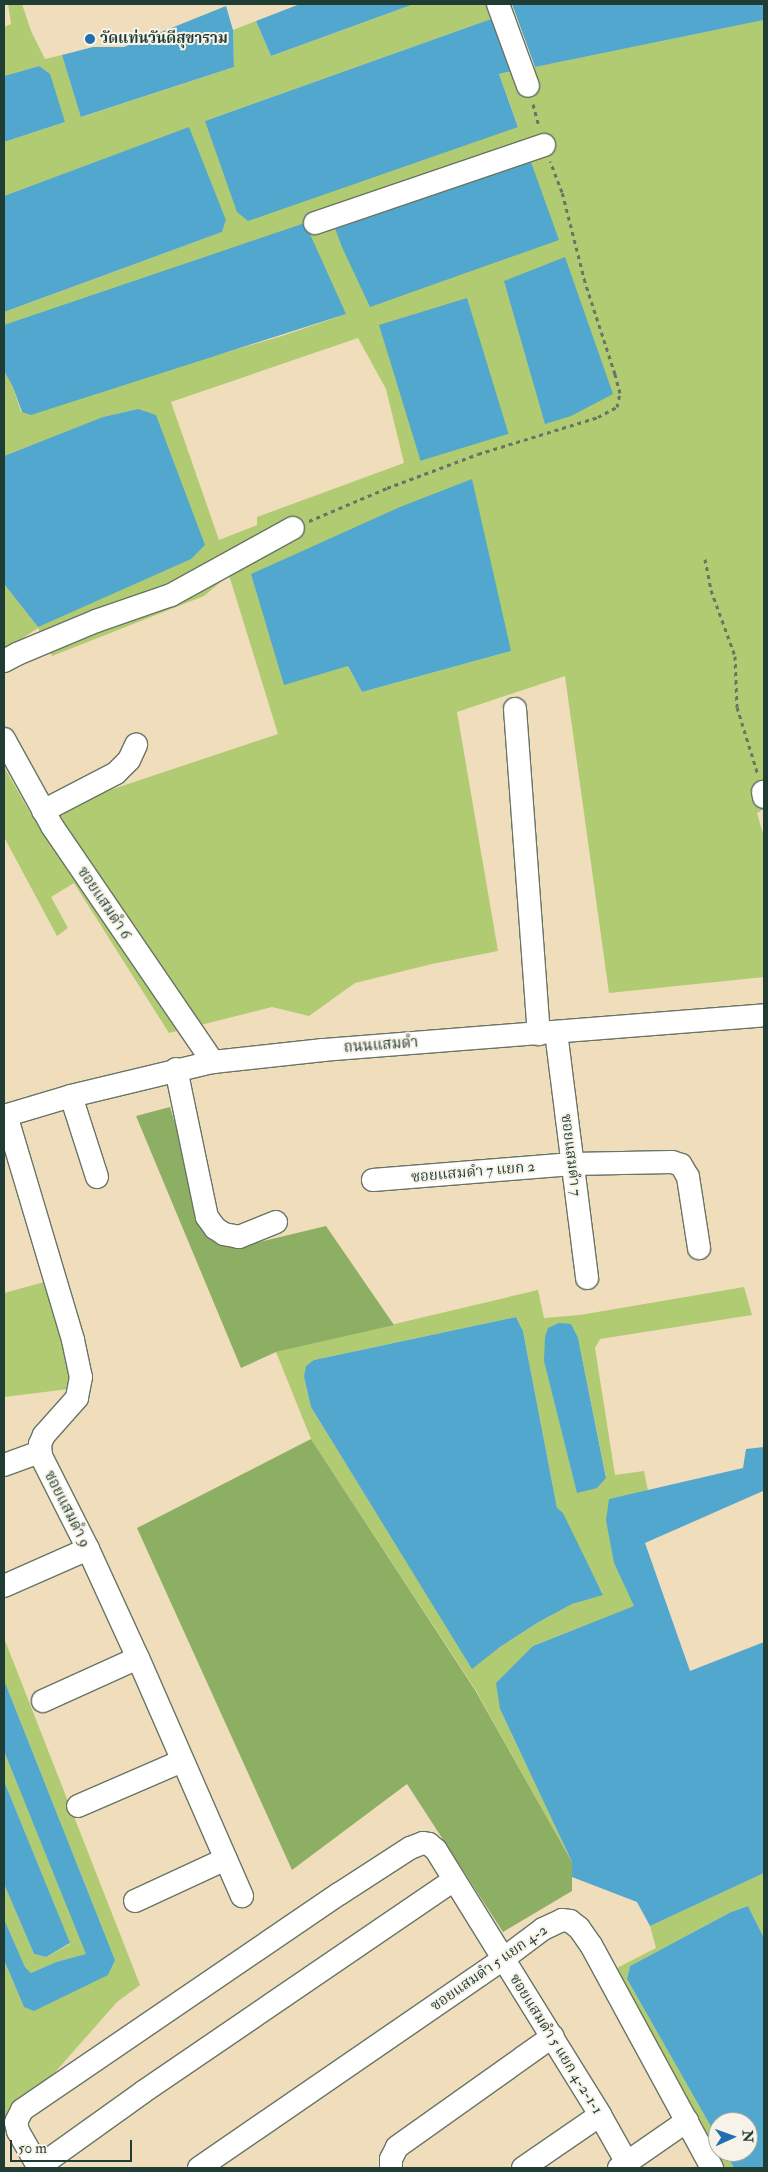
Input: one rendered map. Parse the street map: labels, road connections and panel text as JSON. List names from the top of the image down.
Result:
{
  "streets": {
    "street": [
      "ซอยแสมดำ 6",
      "ถนนแสมดำ",
      "ซอยแสมดำ 7",
      "ซอยแสมดำ 7 แยก 2",
      "ซอยแสมดำ 9",
      "ซอยแสมดำ 5 แยก 4-2",
      "ซอยแสมดำ 5 แยก 4-2-1-1"
    ]
  },
  "crossings": [
    ["ซอยแสมดำ 6", "ถนนแสมดำ"],
    ["ถนนแสมดำ", "ซอยแสมดำ 7"],
    ["ถนนแสมดำ", "ซอยแสมดำ 9"],
    ["ซอยแสมดำ 7", "ซอยแสมดำ 7 แยก 2"],
    ["ซอยแสมดำ 5 แยก 4-2", "ซอยแสมดำ 5 แยก 4-2-1-1"]
  ],
  "places": ["วัดแท่นวันดีสุขาราม"],
  "scale_bar": "50 m",
  "north": "right"
}
